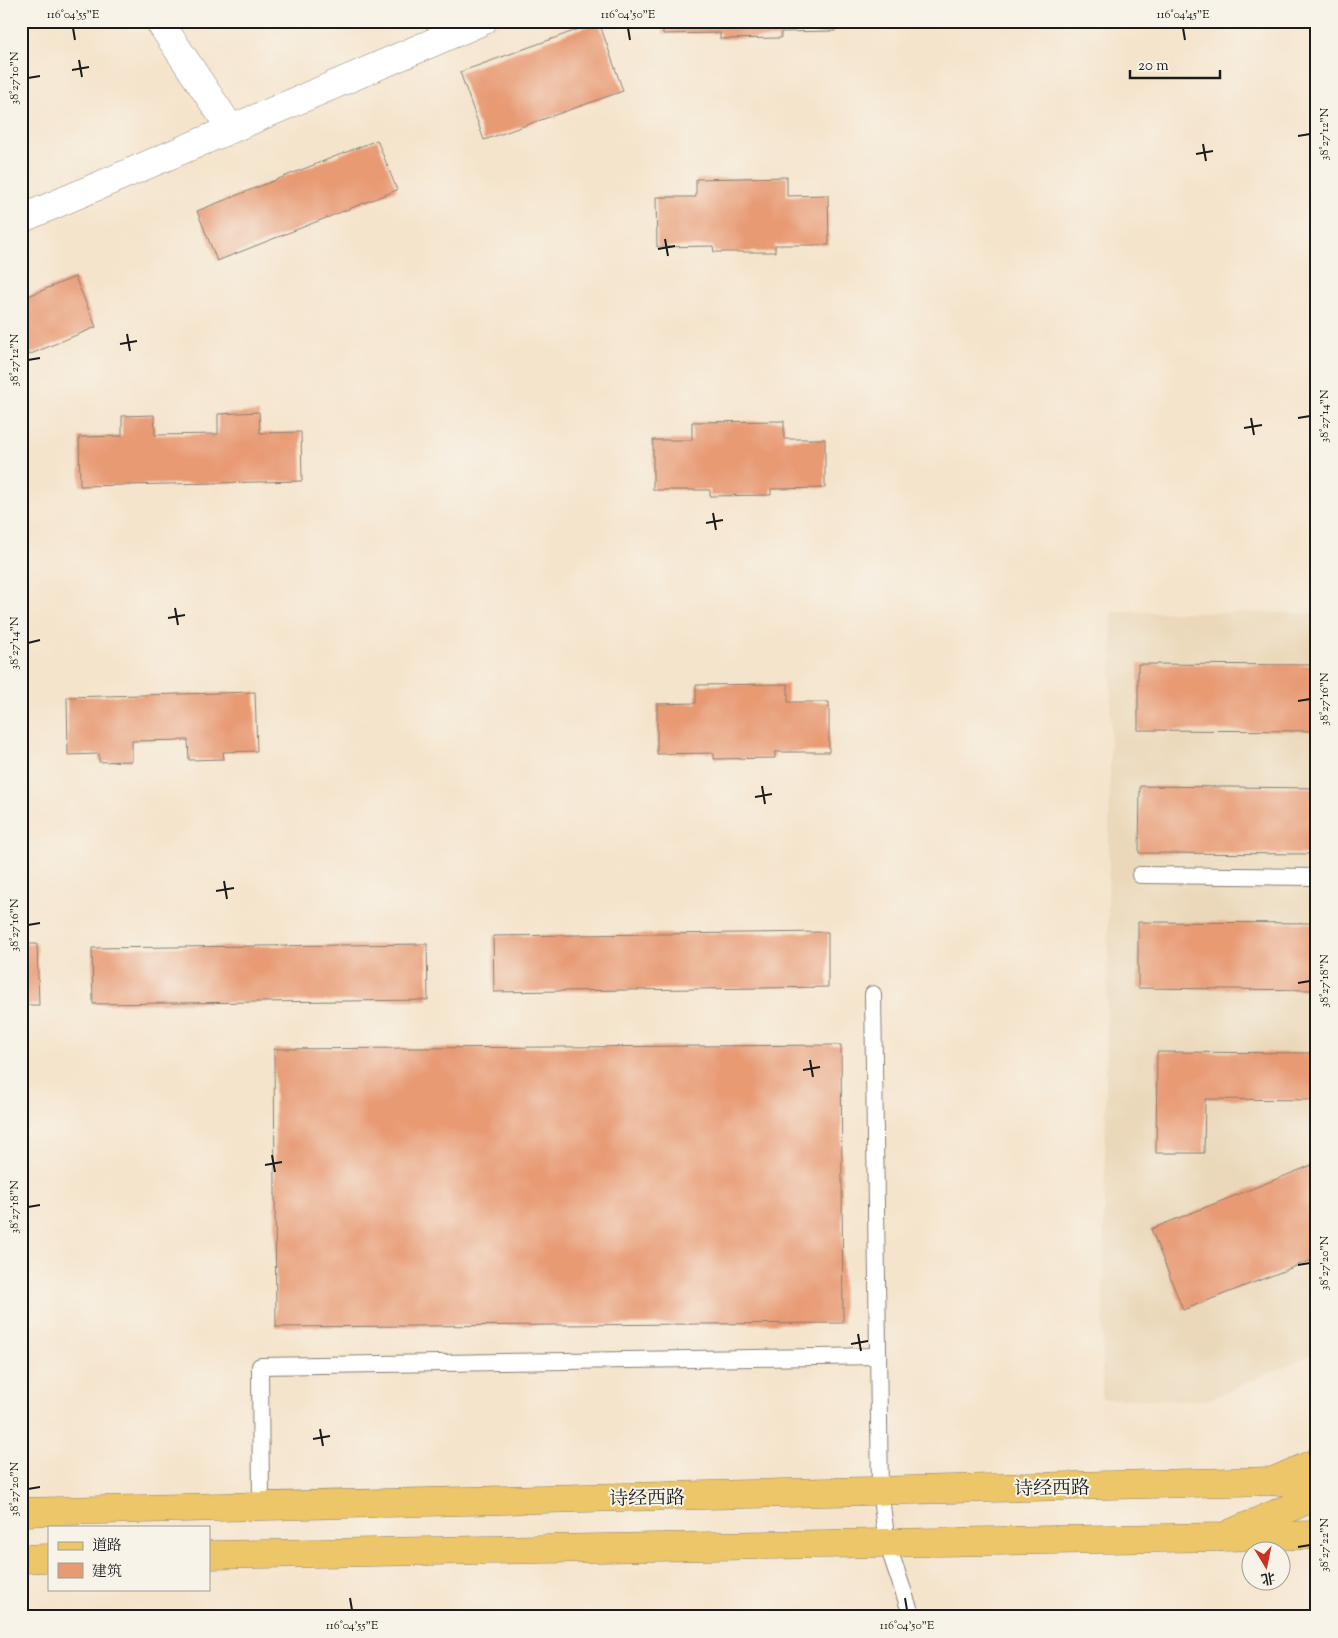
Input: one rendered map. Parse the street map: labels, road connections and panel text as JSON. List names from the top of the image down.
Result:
{
  "streets": {
    "main road": ["诗经西路"]
  },
  "legend": ["道路", "建筑"],
  "scale_bar": "20 m",
  "north": "bottom",
  "coordinates": [
    "116°04'55\"E",
    "116°04'50\"E",
    "116°04'45\"E",
    "38°27'10\"N",
    "38°27'12\"N",
    "38°27'14\"N",
    "38°27'16\"N",
    "38°27'18\"N",
    "38°27'20\"N",
    "38°27'22\"N"
  ]
}
